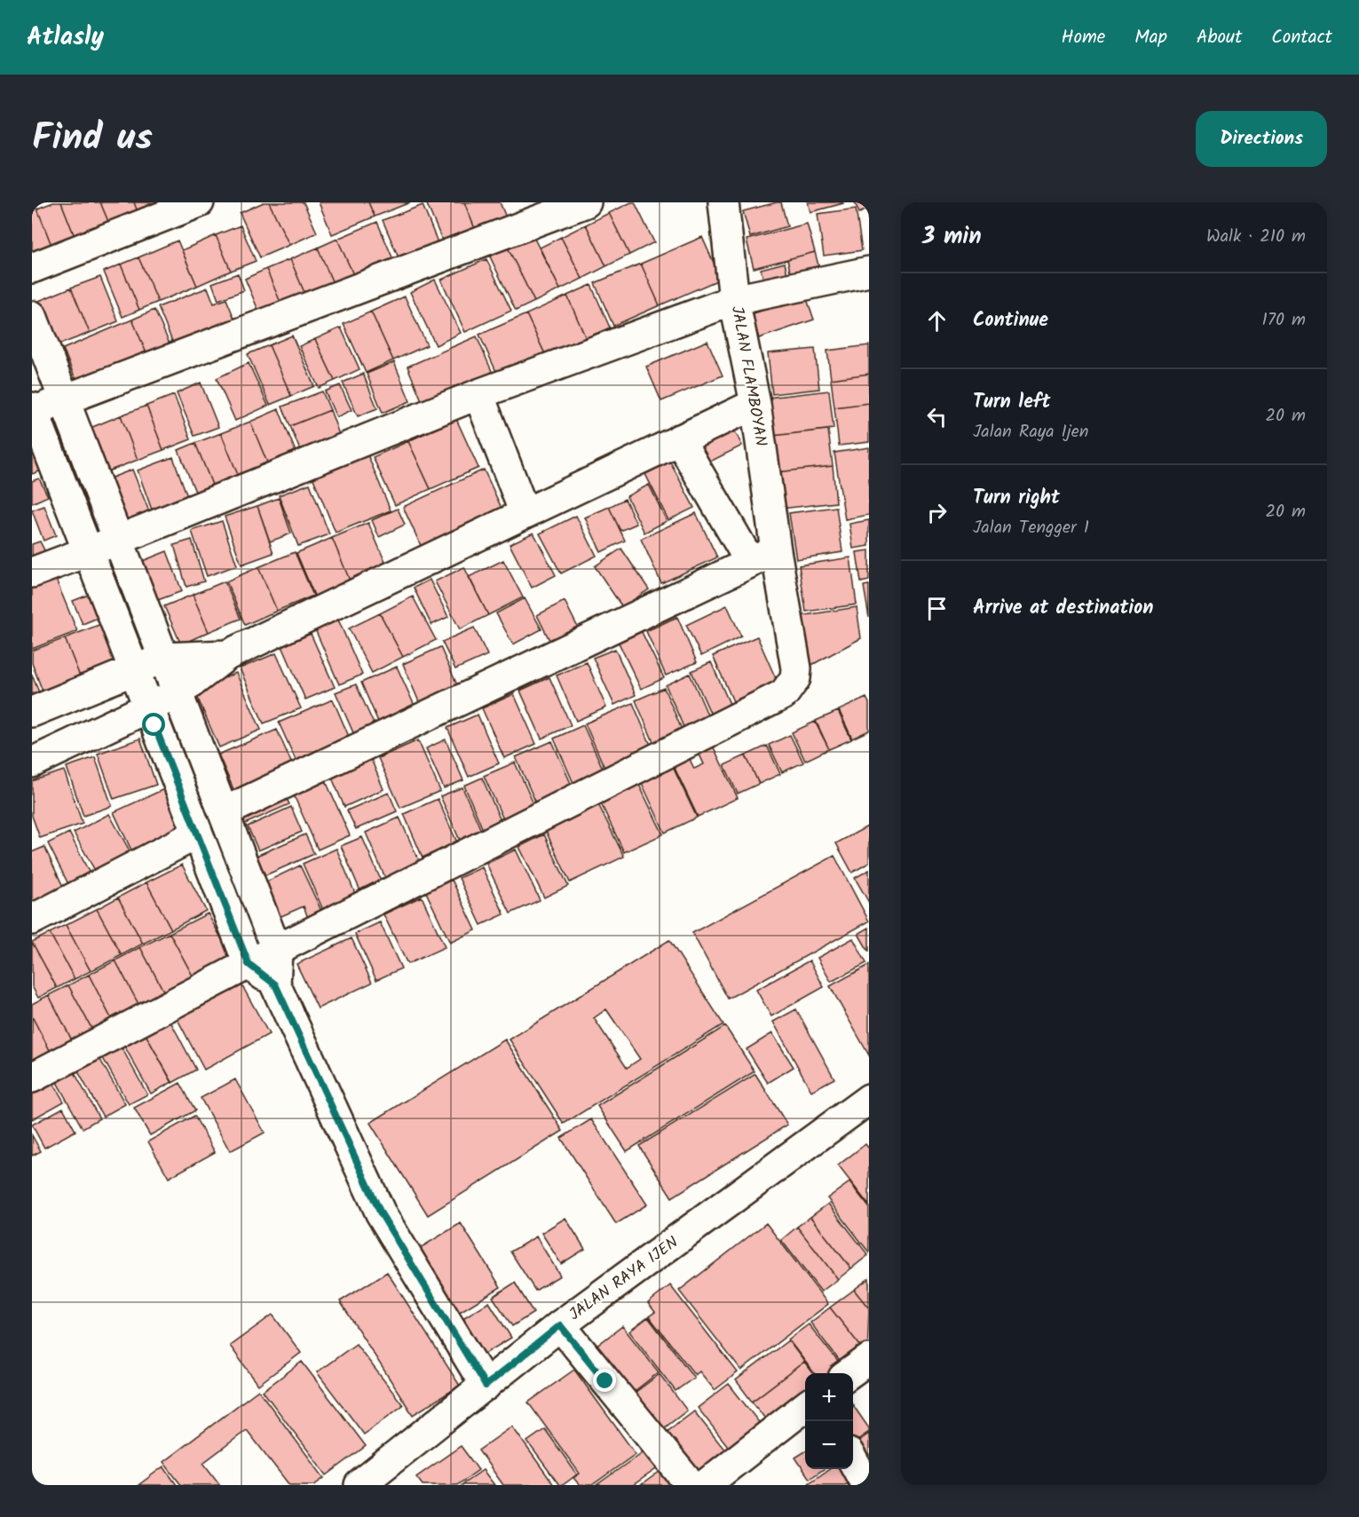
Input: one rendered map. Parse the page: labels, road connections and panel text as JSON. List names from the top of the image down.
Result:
{
  "streets": {
    "street": ["JALAN FLAMBOYAN", "JALAN RAYA IJEN"]
  },
  "page": {
    "header": "Atlasly",
    "nav": [
      "Home",
      "Map",
      "About",
      "Contact"
    ],
    "title": "Find us",
    "buttons": "Directions",
    "heading": ["3 min", "Walk · 210 m"],
    "list": [
      ["Continue", "170 m"],
      ["Turn left", "Jalan Raya Ijen", "20 m"],
      ["Turn right", "Jalan Tengger 1", "20 m"],
      "Arrive at destination"
    ],
    "map_buttons": ["+", "−"]
  }
}
